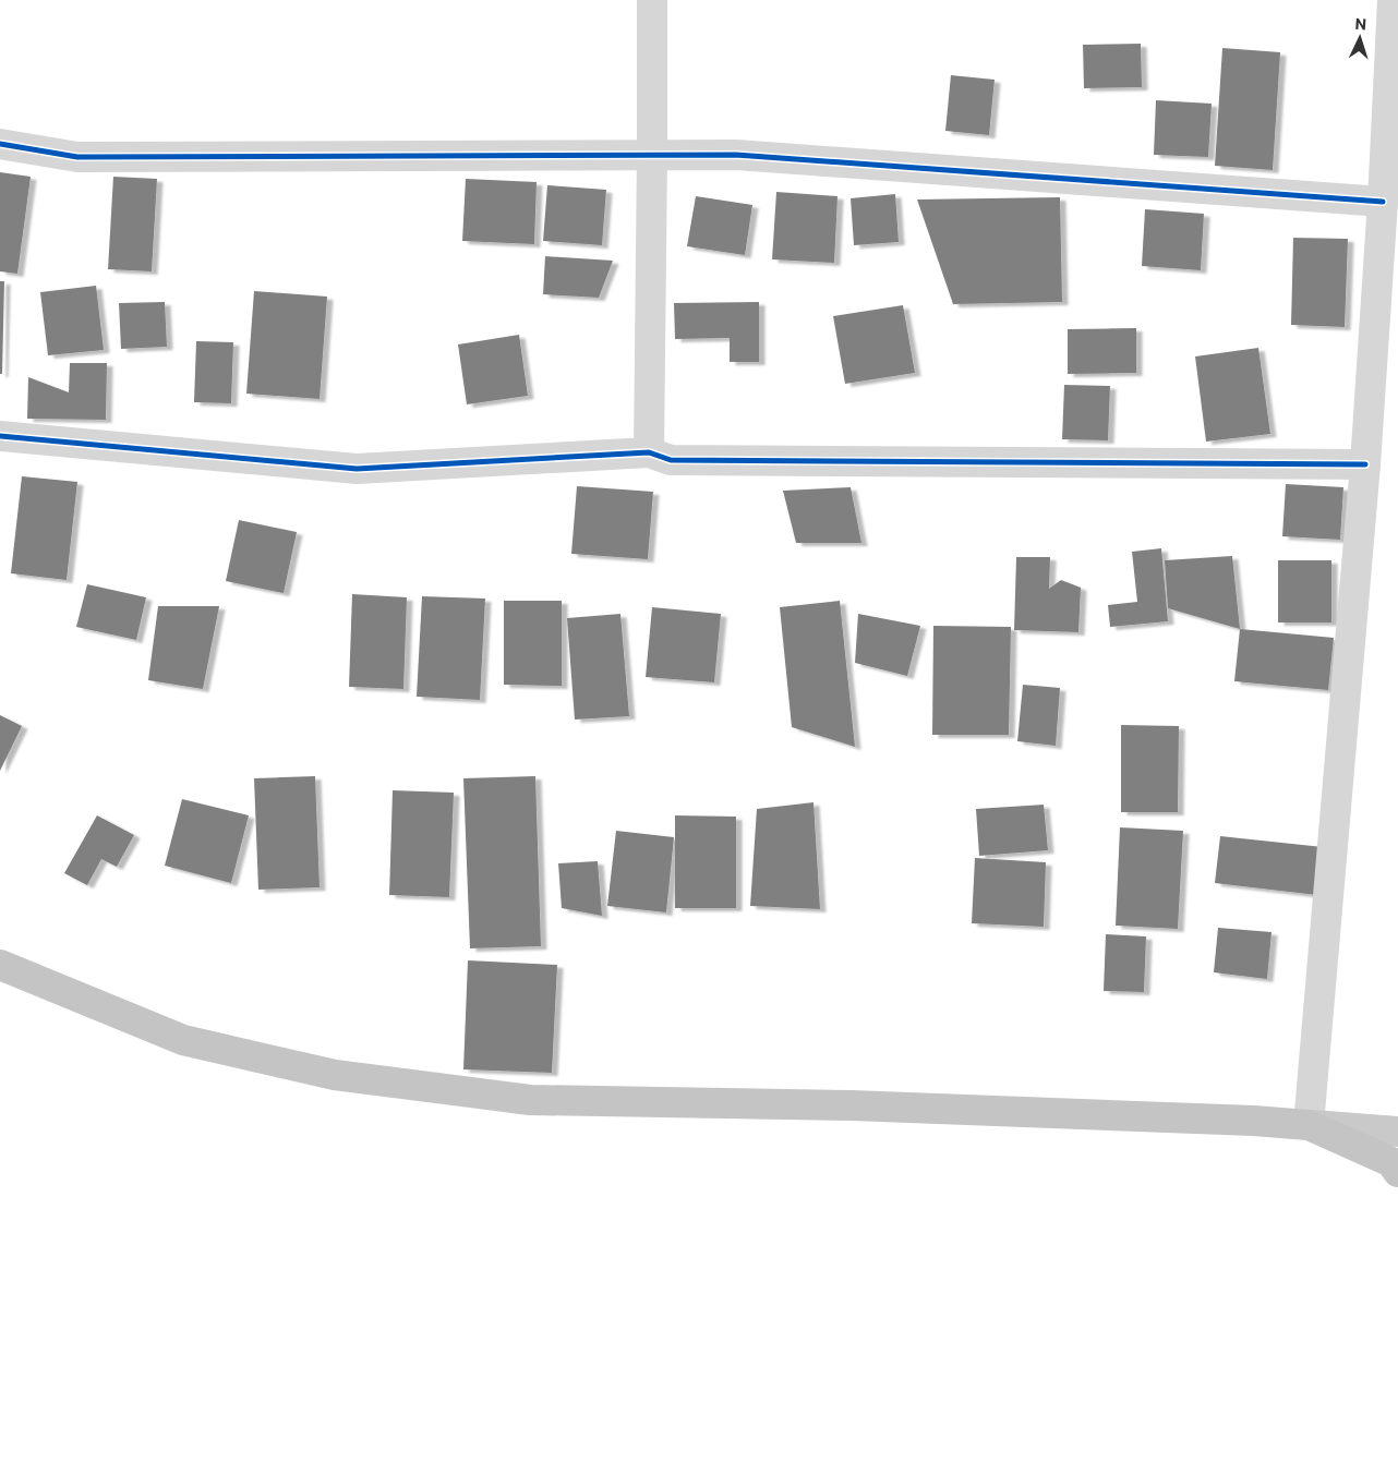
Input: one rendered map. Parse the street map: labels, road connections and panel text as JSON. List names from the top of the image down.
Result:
{
  "north": "top"
}
